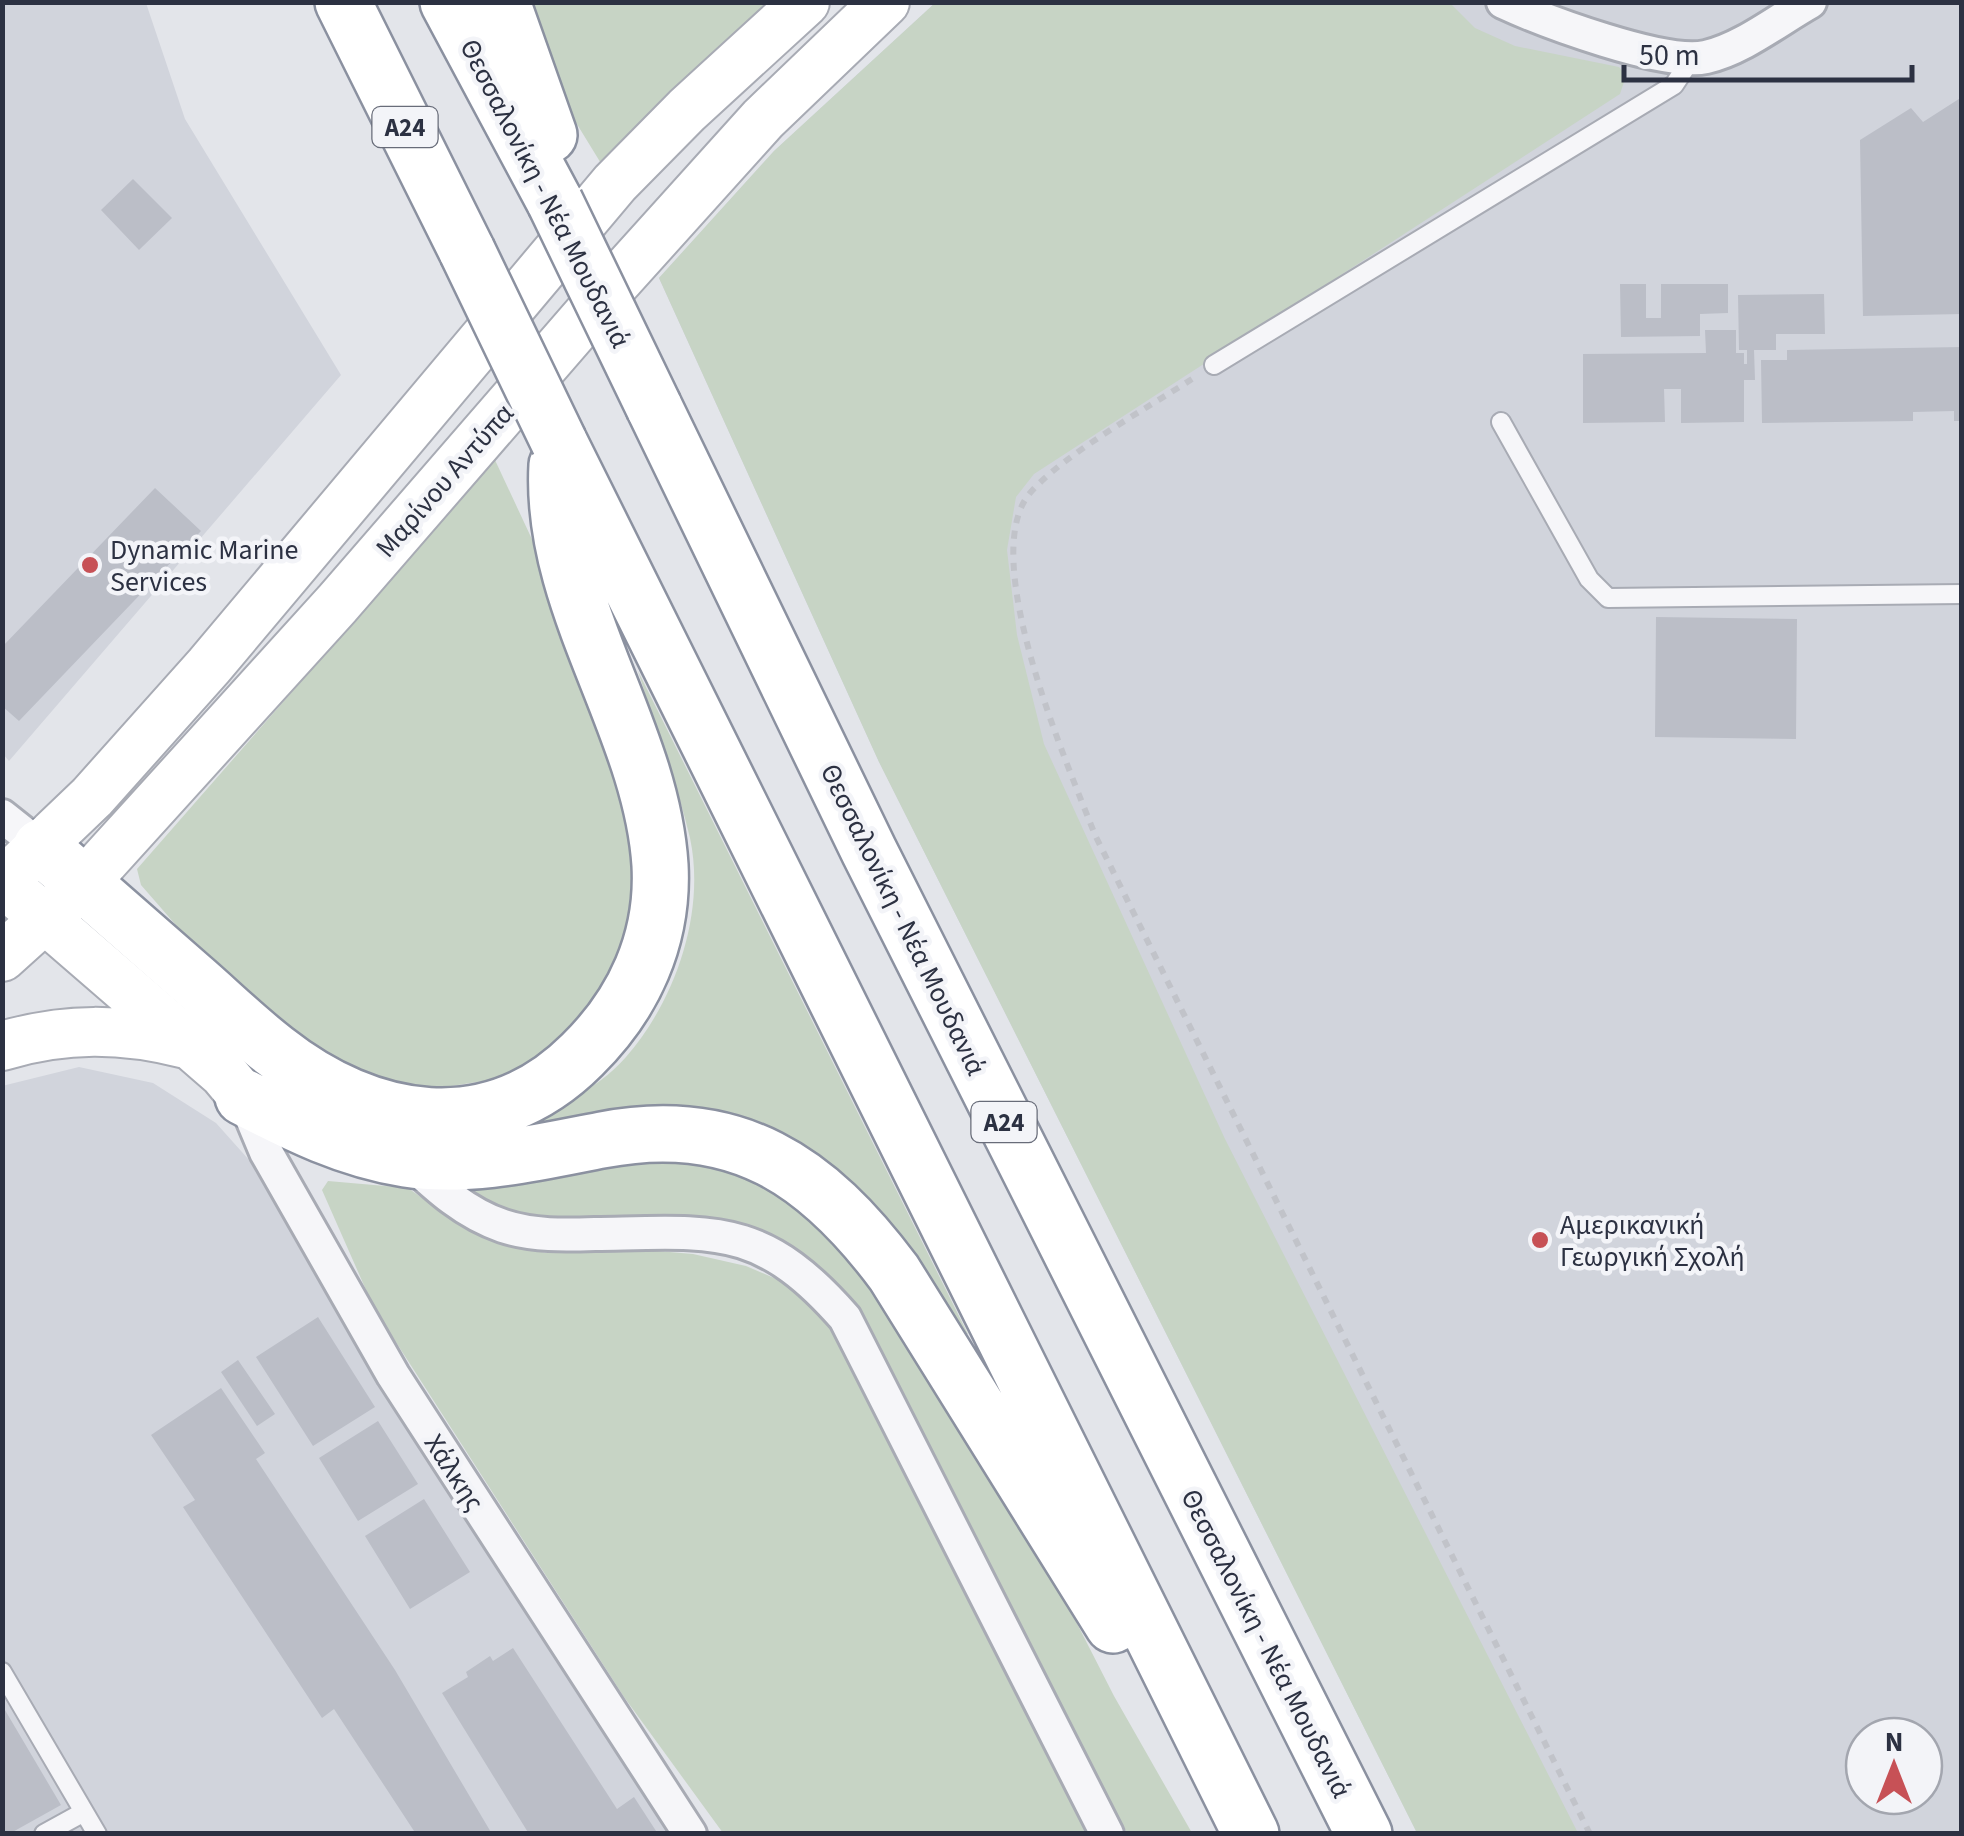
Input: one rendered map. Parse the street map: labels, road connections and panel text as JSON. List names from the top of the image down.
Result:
{
  "streets": {
    "highway": ["Α24", "Θεσσαλονίκη - Νέα Μουδανιά"],
    "main road": ["Μαρίνου Αντύπα"],
    "street": ["Χάλκης"]
  },
  "places": ["Dynamic Marine Services", "Αμερικανική Γεωργική Σχολή"],
  "scale_bar": "50 m",
  "north": "top"
}
